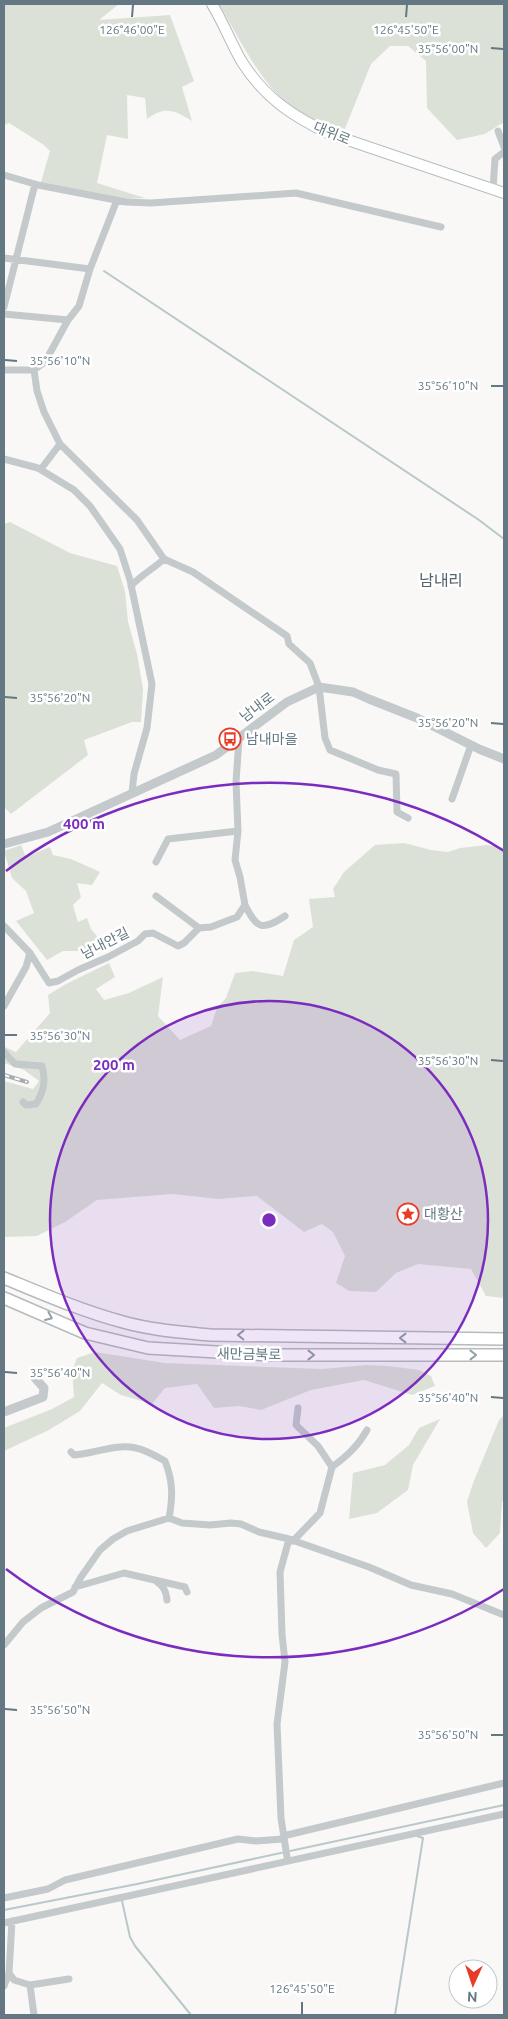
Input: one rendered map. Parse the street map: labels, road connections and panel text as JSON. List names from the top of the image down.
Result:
{
  "streets": {
    "highway": ["새만금북로"],
    "main road": ["대위로"],
    "street": ["남내로", "남내안길"]
  },
  "districts": ["남내리"],
  "places": {
    "bus stop": ["남내마을"],
    "place": ["대황산"]
  },
  "north": "bottom",
  "coordinates": [
    "126°46'00\"E",
    "126°45'50\"E",
    "35°56'00\"N",
    "35°56'10\"N",
    "35°56'20\"N",
    "35°56'30\"N",
    "35°56'40\"N",
    "35°56'50\"N"
  ],
  "rings": ["400 m", "200 m"]
}
